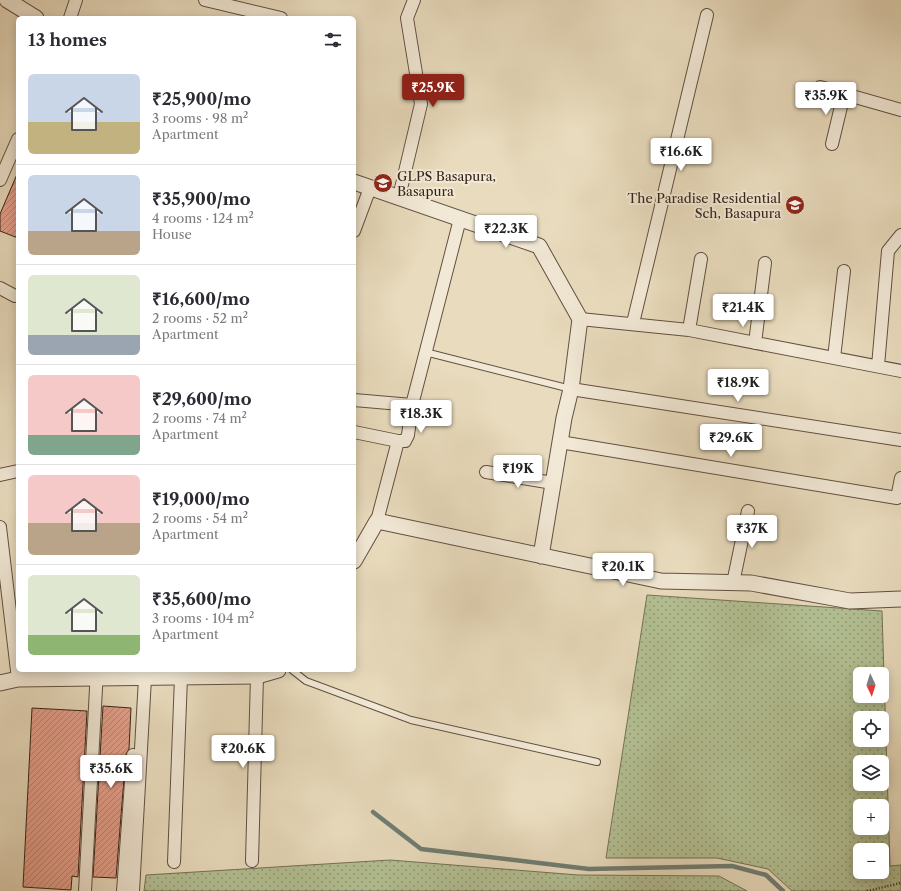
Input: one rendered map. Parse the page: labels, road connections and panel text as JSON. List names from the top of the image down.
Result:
{
  "places": {
    "school or university": ["GLPS Basapura, Basapura", "The Paradise Residential Sch, Basapura"]
  },
  "north": "bottom",
  "page": {
    "heading": "13 homes",
    "list": [
      {
        "name": "₹25,900/mo",
        "note": "3 rooms · 98 m² · Apartment"
      },
      {
        "name": "₹35,900/mo",
        "note": "4 rooms · 124 m² · House"
      },
      {
        "name": "₹16,600/mo",
        "note": "2 rooms · 52 m² · Apartment"
      },
      {
        "name": "₹29,600/mo",
        "note": "2 rooms · 74 m² · Apartment"
      },
      {
        "name": "₹19,000/mo",
        "note": "2 rooms · 54 m² · Apartment"
      },
      {
        "name": "₹35,600/mo",
        "note": "3 rooms · 104 m² · Apartment"
      }
    ],
    "price": [
      "₹25.9K",
      "₹35.9K",
      "₹16.6K",
      "₹22.3K",
      "₹21.4K",
      "₹18.9K",
      "₹18.3K",
      "₹29.6K",
      "₹19K",
      "₹37K",
      "₹20.1K",
      "₹20.6K",
      "₹35.6K"
    ],
    "map_buttons": ["+", "−"]
  }
}
